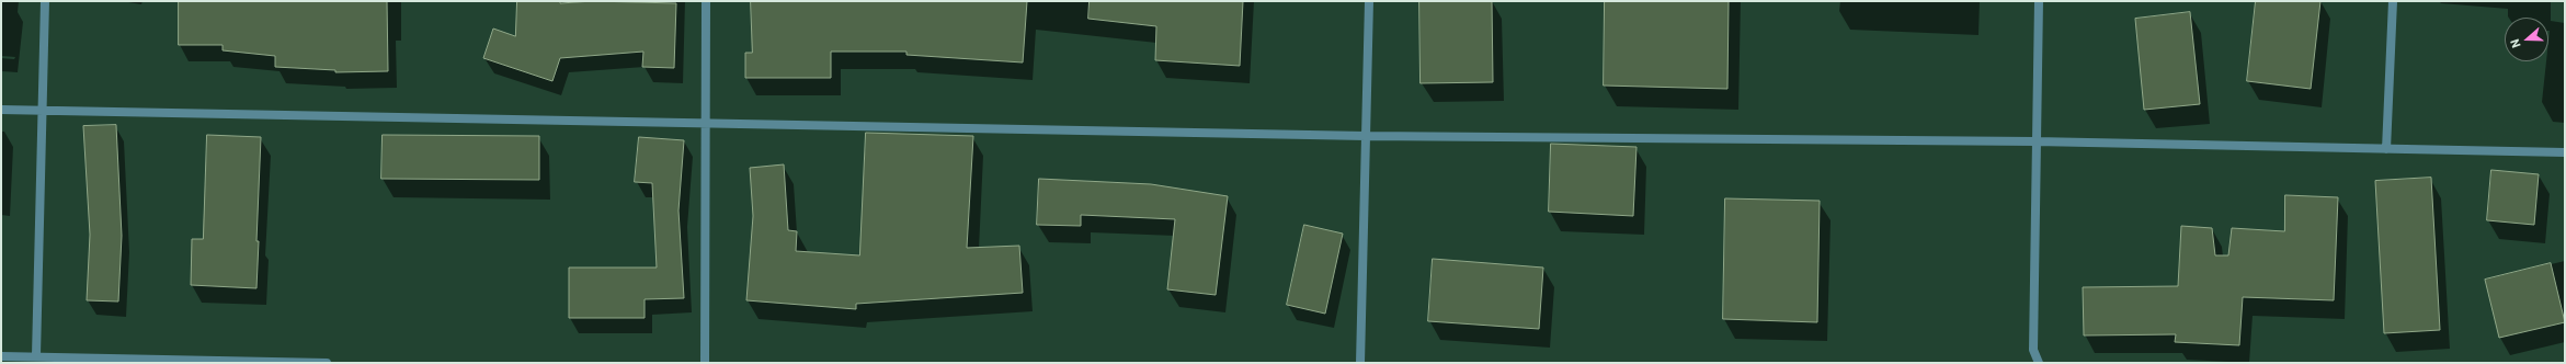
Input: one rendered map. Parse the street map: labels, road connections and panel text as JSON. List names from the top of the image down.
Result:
{
  "north": "left"
}
